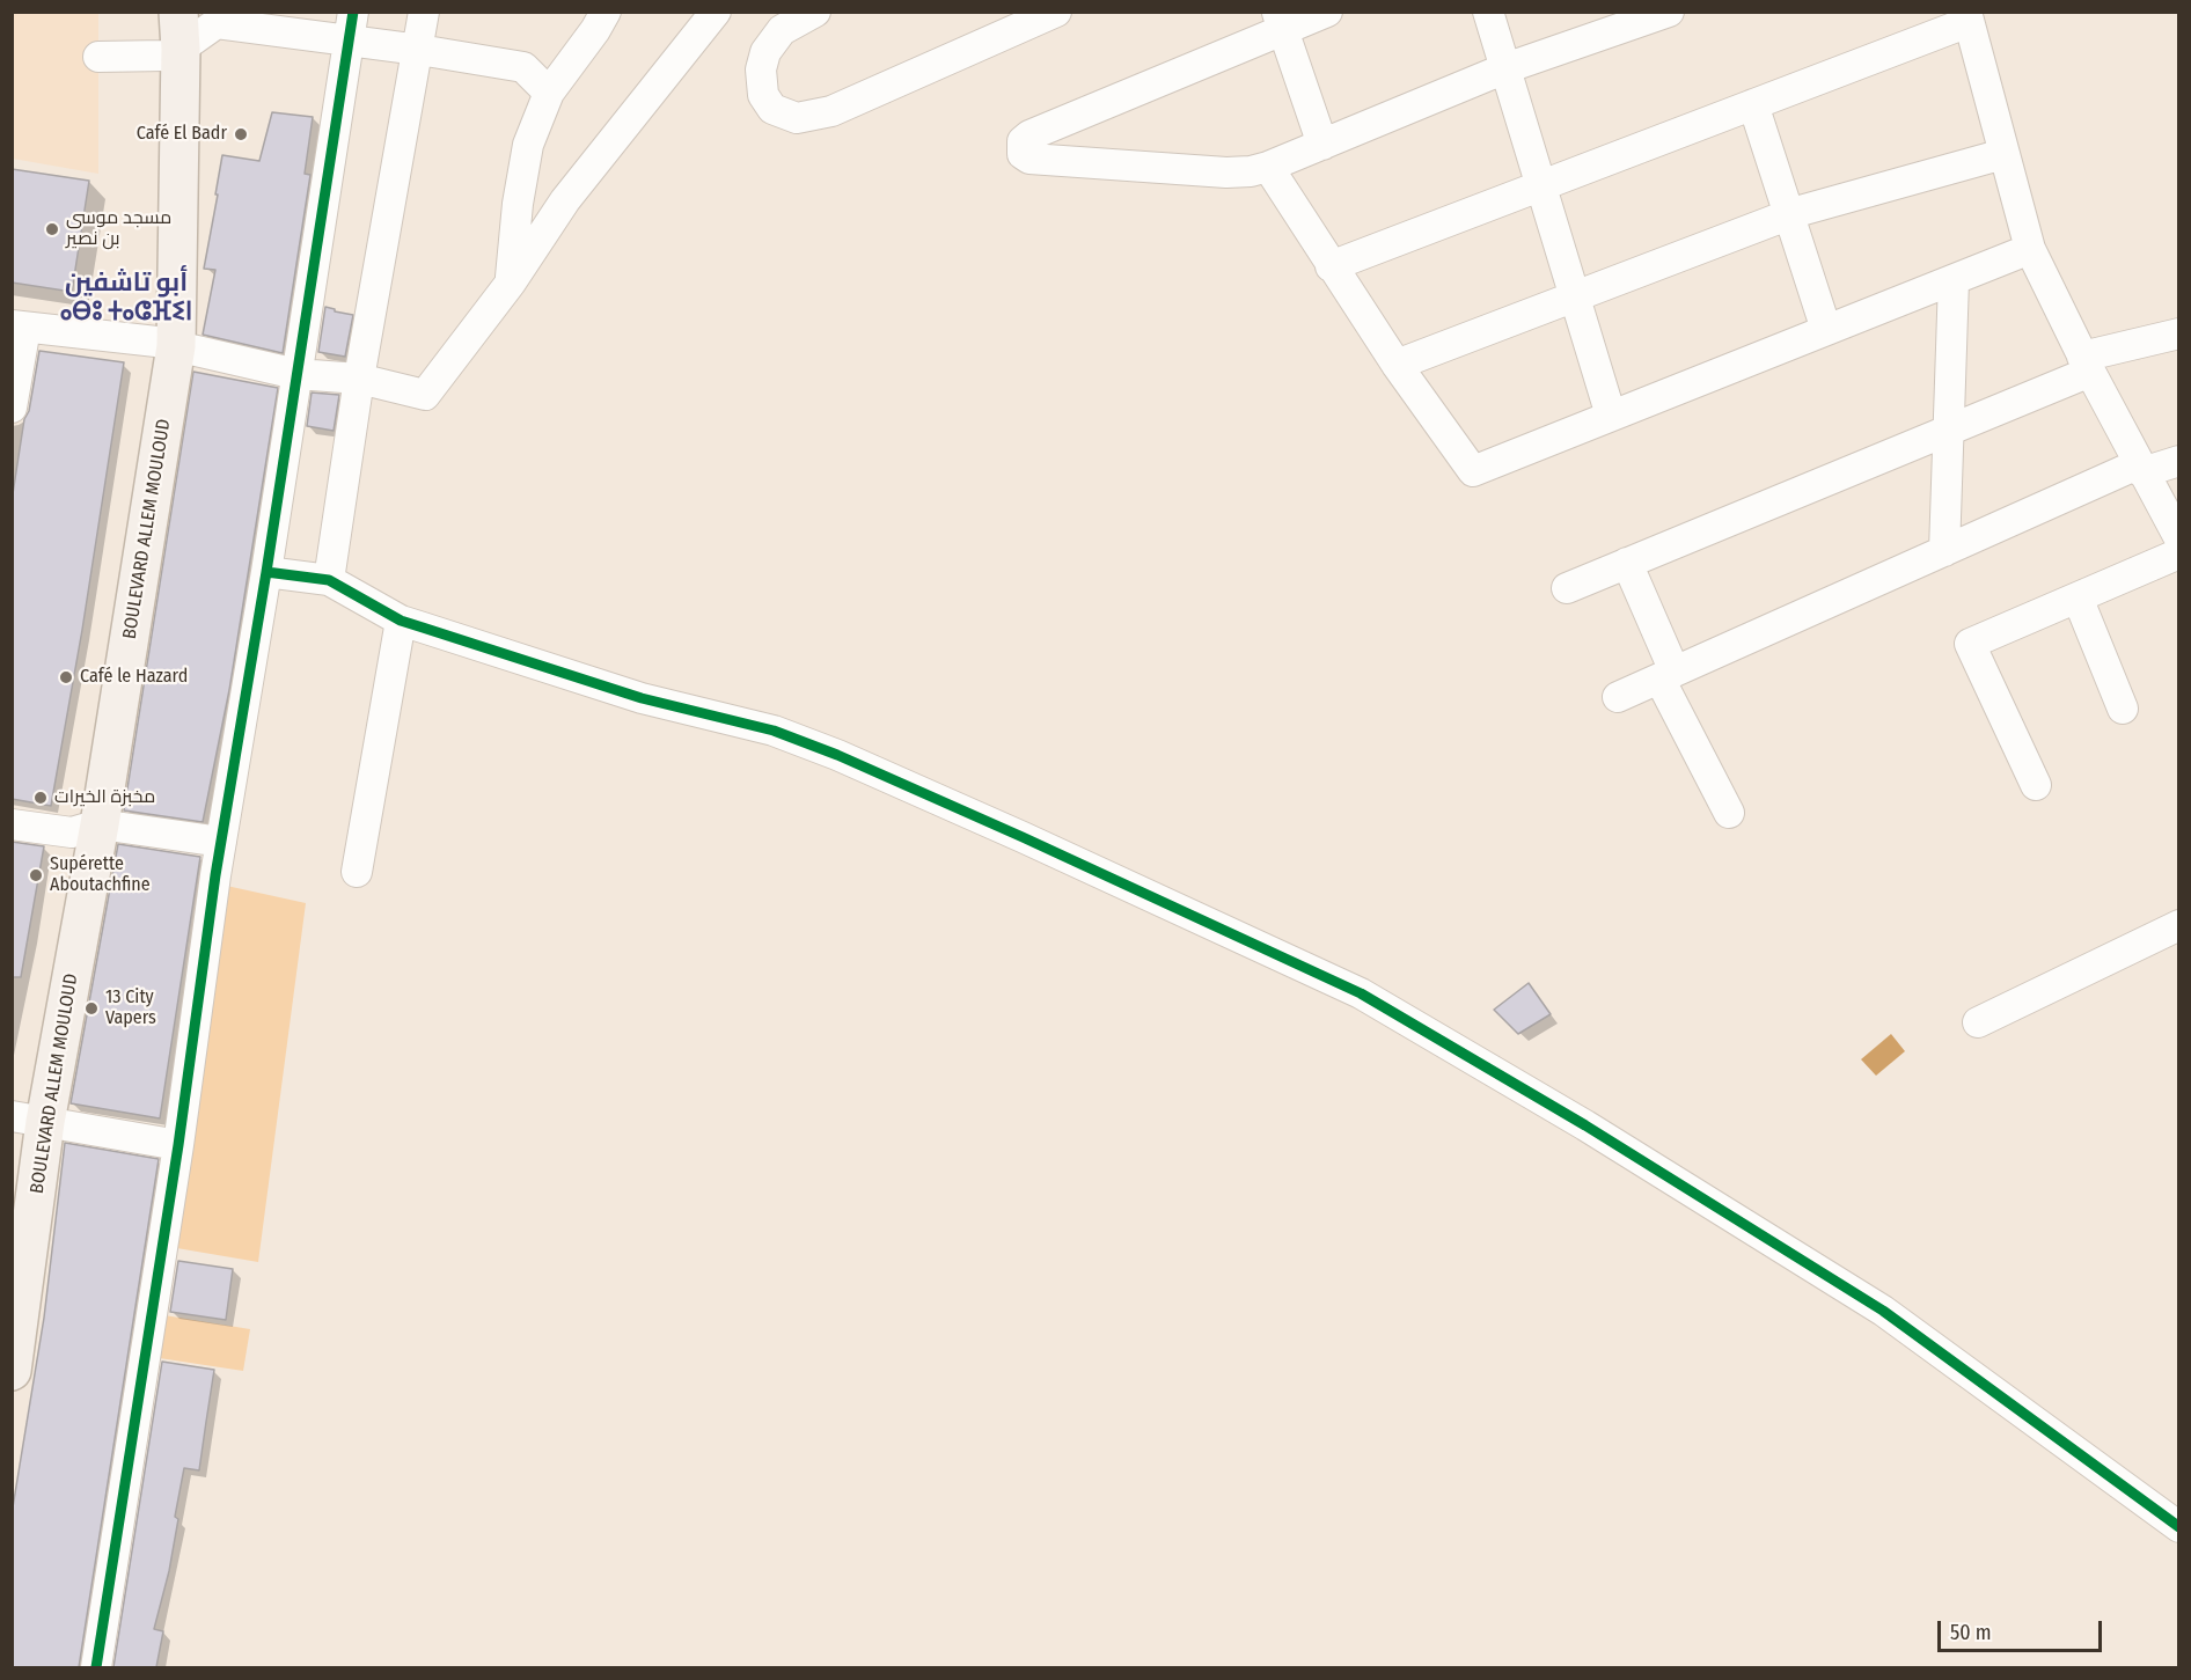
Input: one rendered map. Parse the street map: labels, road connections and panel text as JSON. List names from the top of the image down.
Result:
{
  "streets": {
    "main road": ["BOULEVARD ALLEM MOULOUD"]
  },
  "districts": ["أبو تاشفين ⴰⴱⵓ ⵜⴰⵛⴼⵉⵏ"],
  "places": [
    "Café El Badr",
    "مسجد موسى بن نصير",
    "Café le Hazard",
    "مخبزة الخيرات",
    "Supérette Aboutachfine",
    "13 City Vapers"
  ],
  "scale_bar": "50 m"
}
